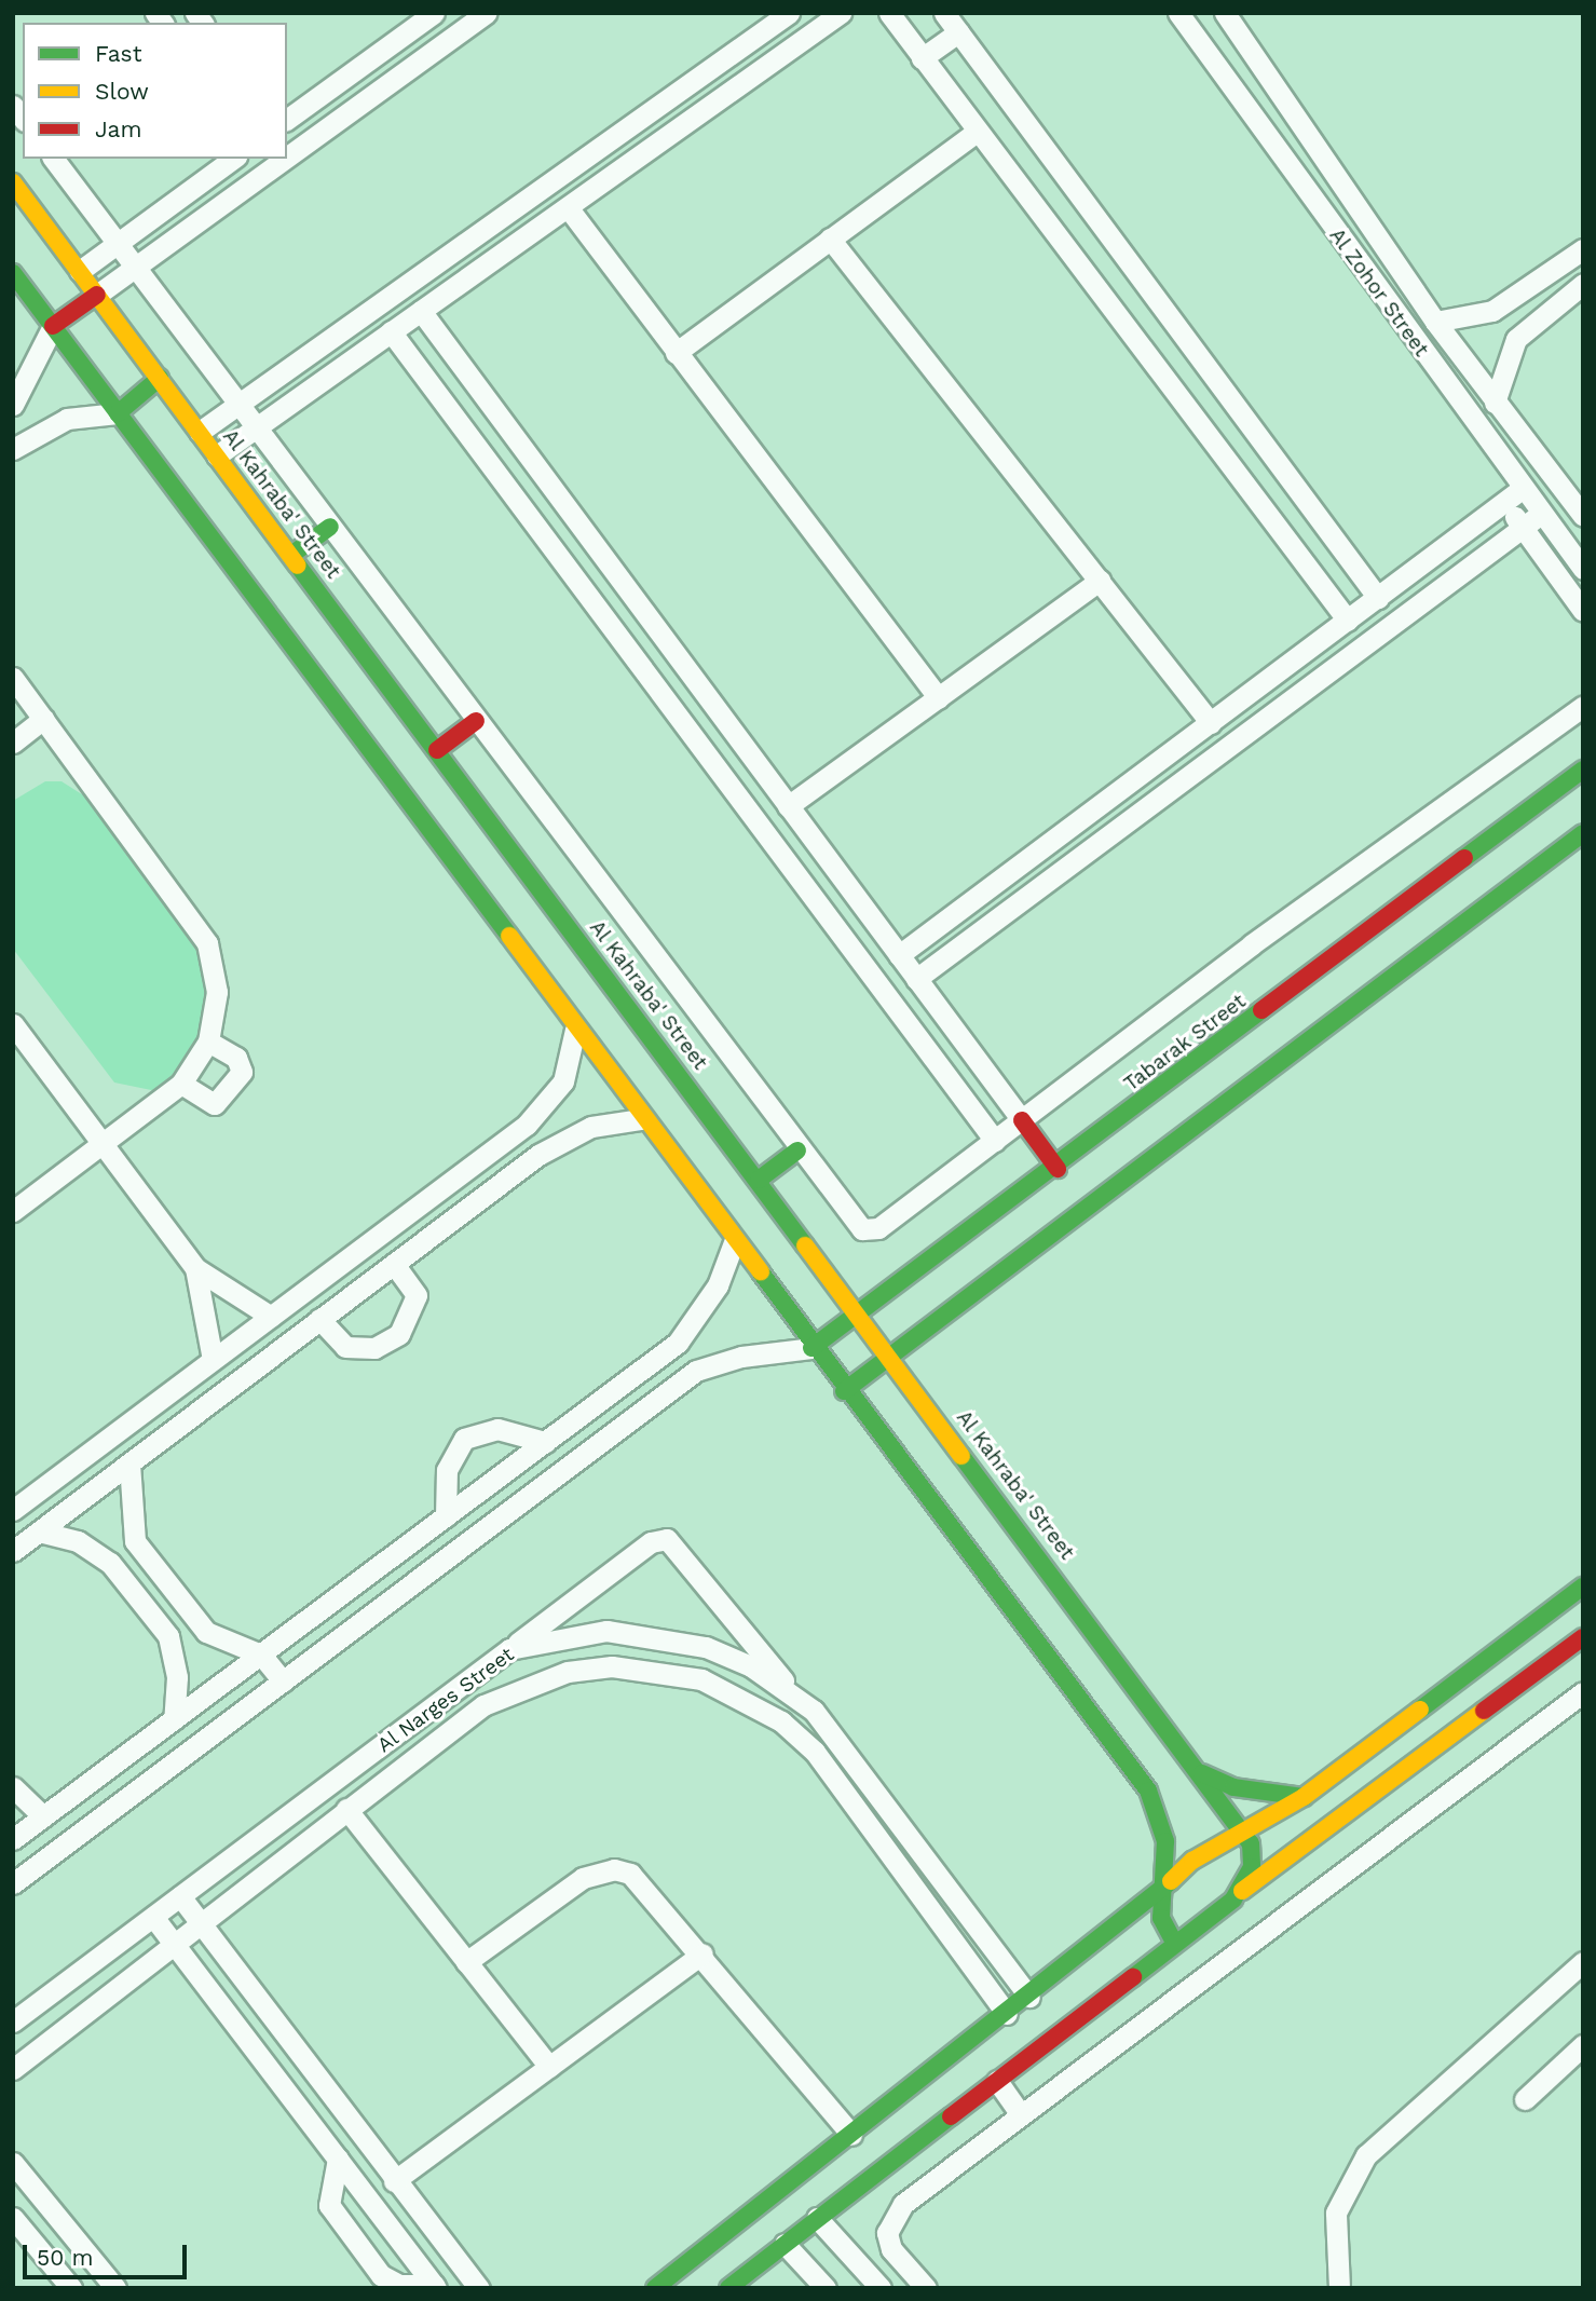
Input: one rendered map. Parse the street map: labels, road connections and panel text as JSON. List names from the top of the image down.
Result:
{
  "streets": {
    "street": [
      "Al Zohor Street",
      "Al Kahraba' Street",
      "Tabarak Street",
      "Al Narges Street"
    ]
  },
  "crossings": [
    ["Al Kahraba' Street", "Tabarak Street"]
  ],
  "legend": ["Fast", "Slow", "Jam"],
  "scale_bar": "50 m"
}
